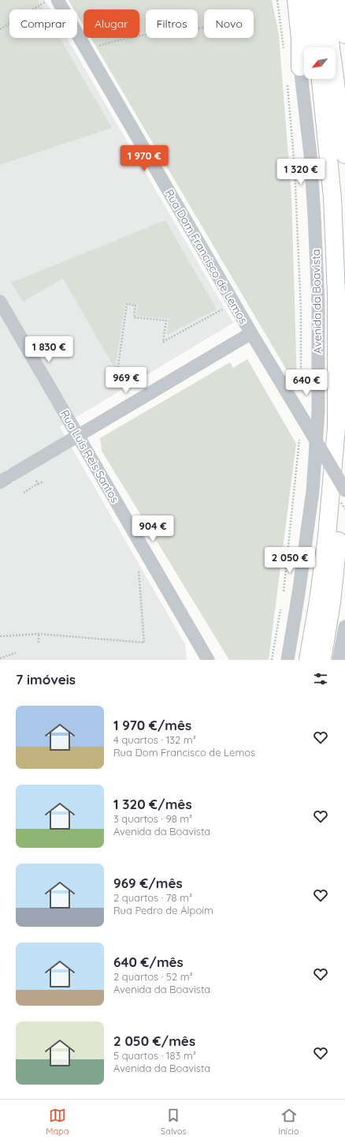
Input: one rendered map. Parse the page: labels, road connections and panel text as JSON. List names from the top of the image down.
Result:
{
  "streets": {
    "highway": ["Avenida da Boavista"],
    "street": ["Rua Dom Francisco de Lemos", "Rua Luís Reis Santos"]
  },
  "north": "bottom left",
  "page": {
    "chip": [
      "Comprar",
      "Alugar",
      "Filtros",
      "Novo"
    ],
    "price": [
      "1 970 €",
      "1 320 €",
      "1 830 €",
      "969 €",
      "640 €",
      "904 €",
      "2 050 €"
    ],
    "heading": "7 imóveis",
    "list": [
      {
        "name": "1 970 €/mês",
        "note": "4 quartos · 132 m² · Rua Dom Francisco de Lemos"
      },
      {
        "name": "1 320 €/mês",
        "note": "3 quartos · 98 m² · Avenida da Boavista"
      },
      {
        "name": "969 €/mês",
        "note": "2 quartos · 78 m² · Rua Pedro de Alpoím"
      },
      {
        "name": "640 €/mês",
        "note": "2 quartos · 52 m² · Avenida da Boavista"
      },
      {
        "name": "2 050 €/mês",
        "note": "5 quartos · 183 m² · Avenida da Boavista"
      }
    ],
    "tabs": ["Mapa", "Salvos", "Início"]
  }
}
